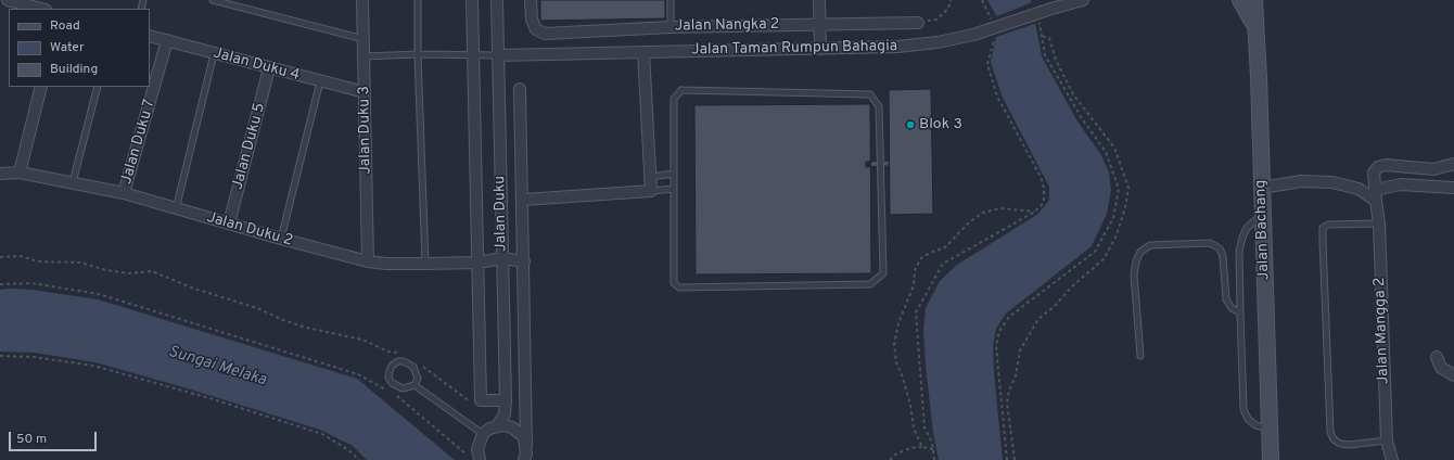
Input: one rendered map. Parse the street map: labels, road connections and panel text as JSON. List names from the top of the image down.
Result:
{
  "streets": {
    "street": [
      "Jalan Nangka 2",
      "Jalan Taman Rumpun Bahagia",
      "Jalan Duku 4",
      "Jalan Duku 3",
      "Jalan Duku 7",
      "Jalan Duku 5",
      "Jalan Duku",
      "Jalan Duku 2",
      "Jalan Bachang",
      "Jalan Mangga 2"
    ]
  },
  "crossings": [
    ["Jalan Taman Rumpun Bahagia", "Jalan Duku"],
    ["Jalan Duku 4", "Jalan Duku 3"],
    ["Jalan Duku 4", "Jalan Duku 7"],
    ["Jalan Duku 4", "Jalan Duku 5"],
    ["Jalan Duku 3", "Jalan Duku 2"],
    ["Jalan Duku 7", "Jalan Duku 2"],
    ["Jalan Duku 5", "Jalan Duku 2"],
    ["Jalan Duku", "Jalan Duku 2"]
  ],
  "water": ["Sungai Melaka"],
  "places": ["Blok 3"],
  "legend": ["Road", "Water", "Building"],
  "scale_bar": "50 m"
}
